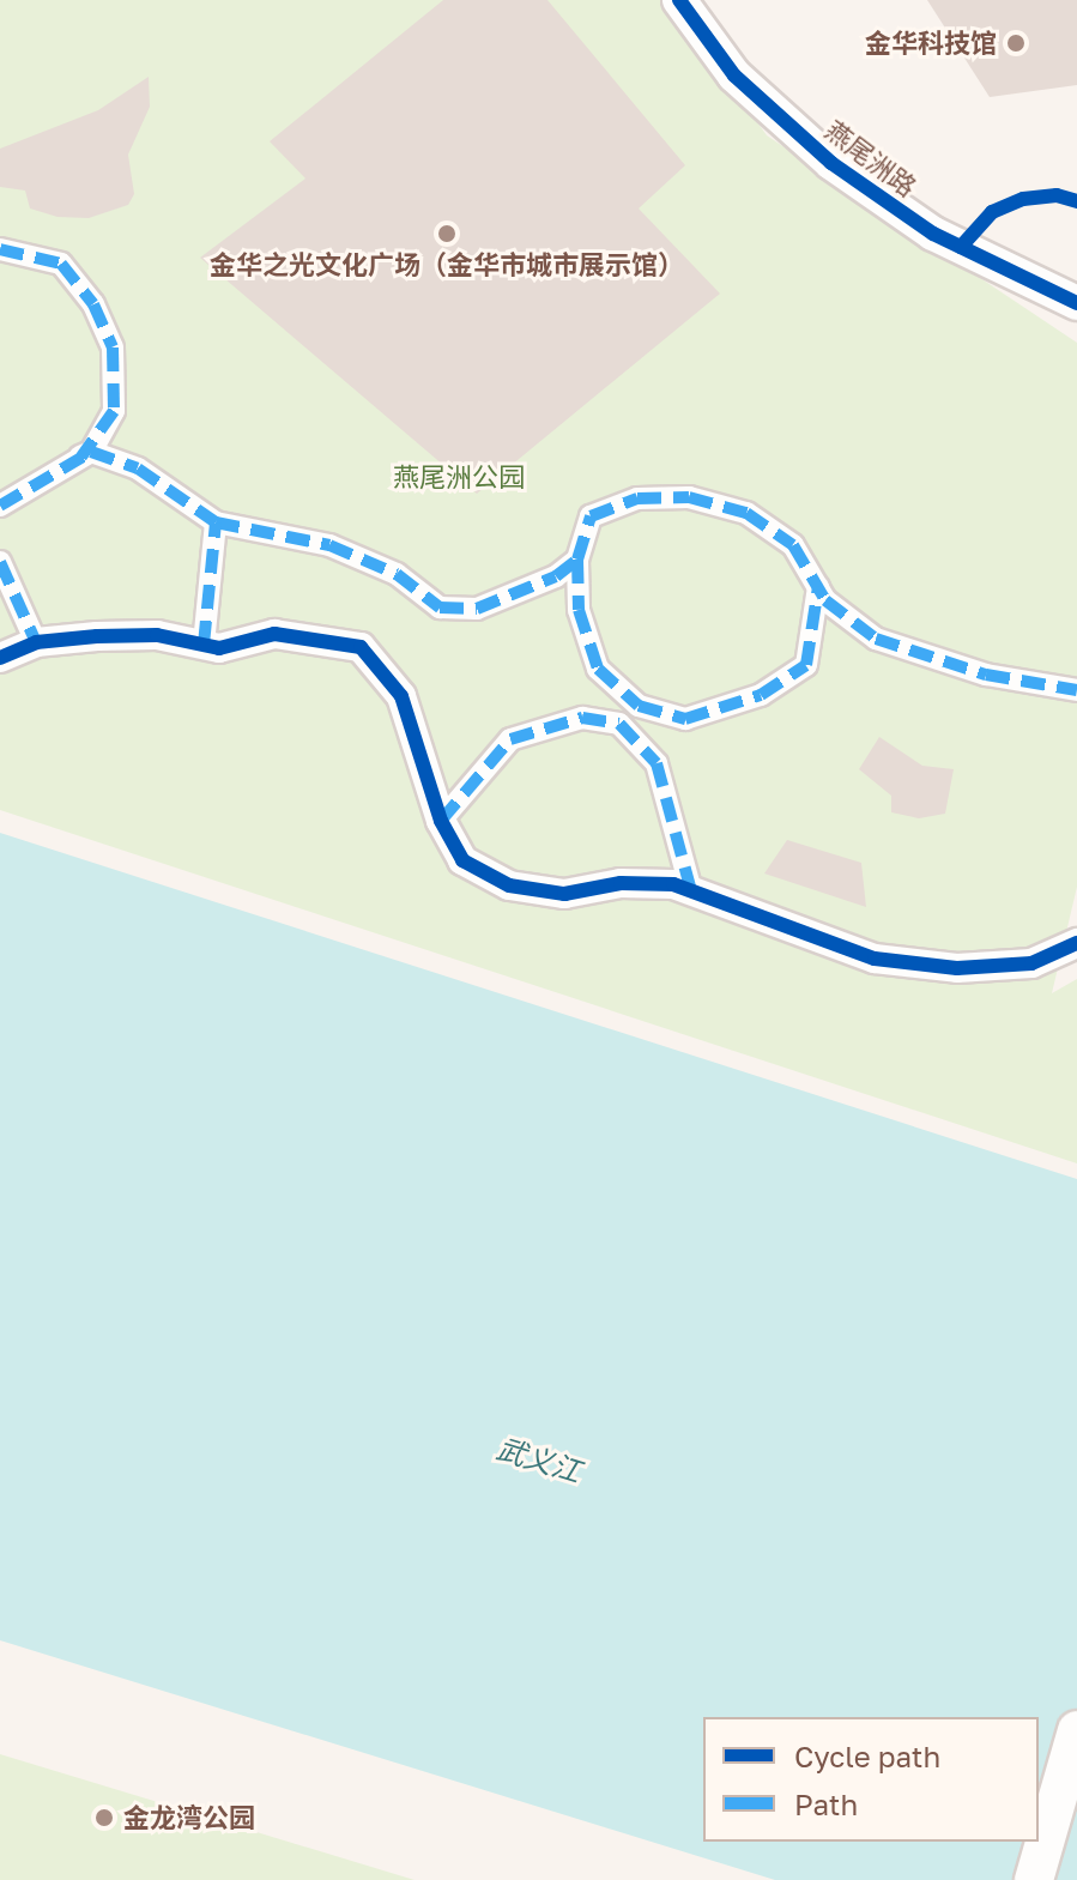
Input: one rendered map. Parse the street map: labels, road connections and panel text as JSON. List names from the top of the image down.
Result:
{
  "streets": {
    "street": ["燕尾洲路"]
  },
  "water": ["武义江"],
  "parks": ["燕尾洲公园"],
  "places": ["金华科技馆", "金华之光文化广场（金华市城市展示馆）", "金龙湾公园"],
  "legend": ["Cycle path", "Path"]
}
